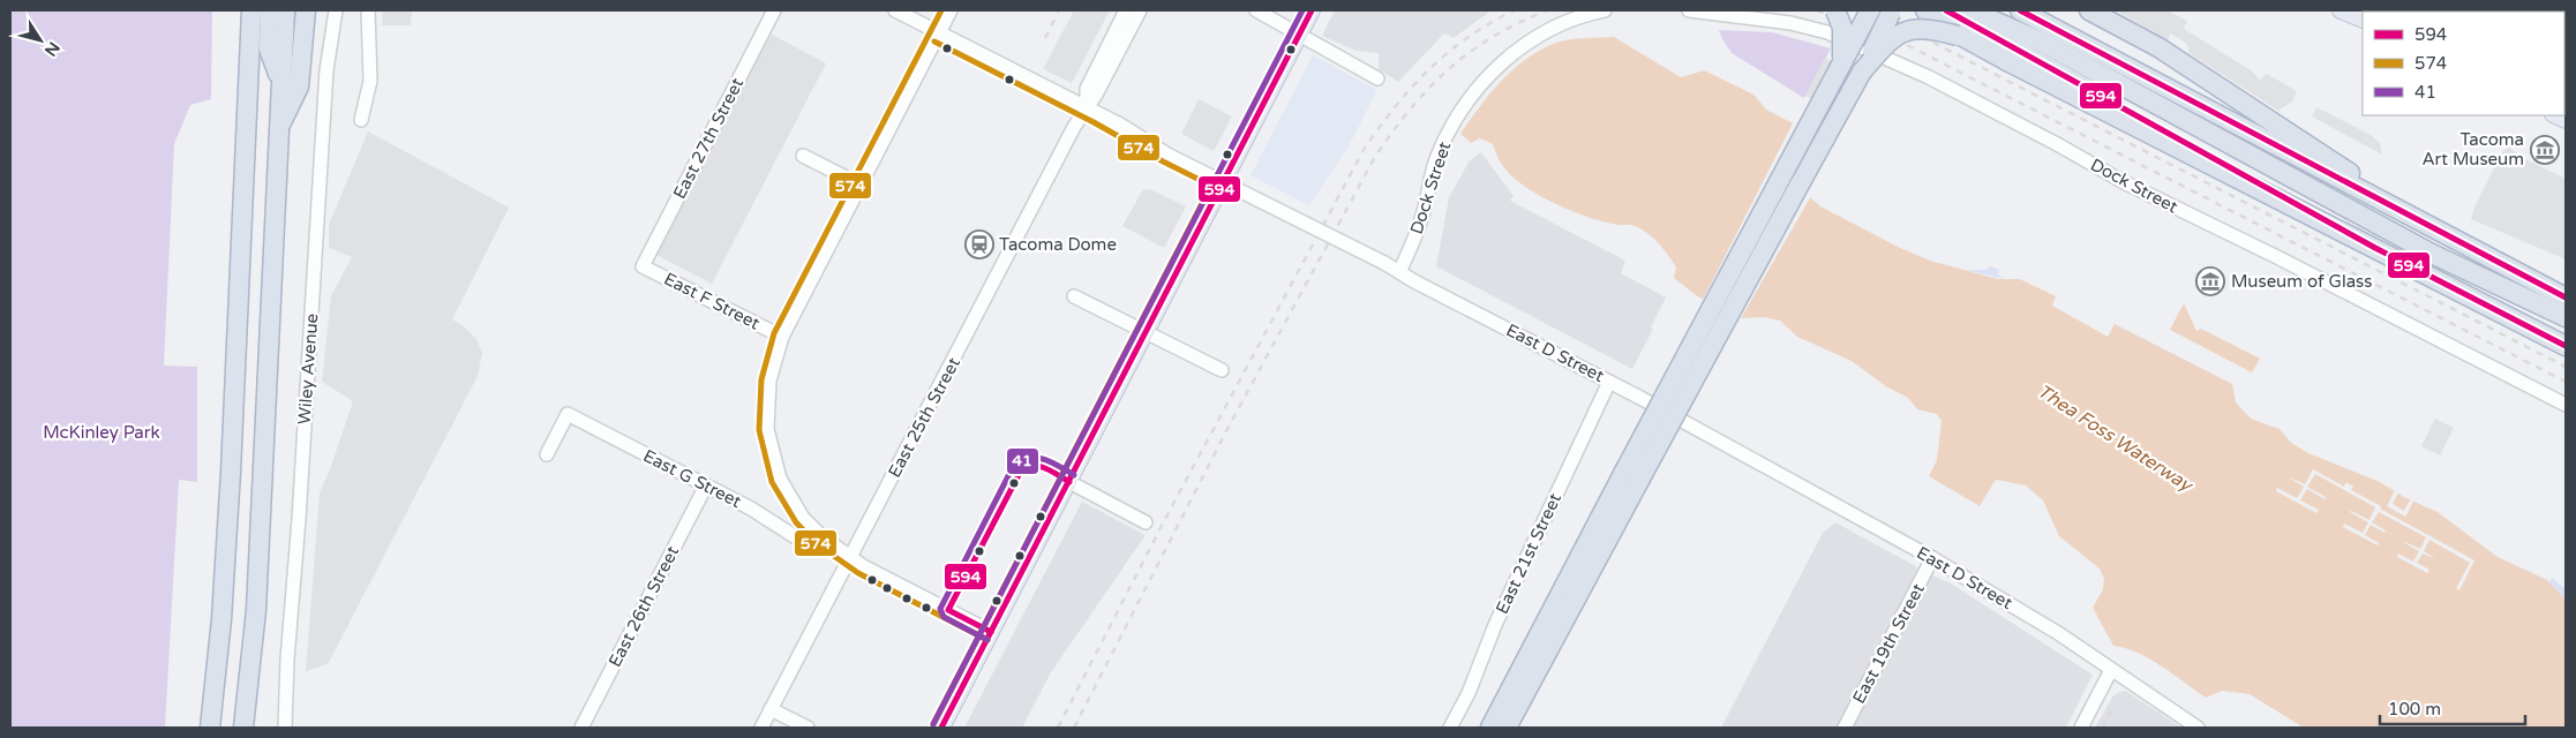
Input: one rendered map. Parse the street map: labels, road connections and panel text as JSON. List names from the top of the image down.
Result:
{
  "streets": {
    "street": [
      "East 27th Street",
      "Dock Street",
      "East F Street",
      "East D Street",
      "Wiley Avenue",
      "East 25th Street",
      "East G Street",
      "East 21st Street",
      "East 26th Street",
      "East 19th Street"
    ]
  },
  "crossings": [
    ["East 27th Street", "East F Street"],
    ["Dock Street", "East D Street"],
    ["East D Street", "East 25th Street"],
    ["East D Street", "East 21st Street"],
    ["East D Street", "East 19th Street"],
    ["East G Street", "East 26th Street"]
  ],
  "water": ["Thea Foss Waterway"],
  "parks": ["McKinley Park"],
  "places": {
    "museum": ["Tacoma Art Museum", "Museum of Glass"],
    "station": ["Tacoma Dome"]
  },
  "lines": ["transit line 594", "transit line 574", "transit line 41"],
  "legend": ["594", "574", "41"],
  "scale_bar": "100 m",
  "north": "bottom right"
}
